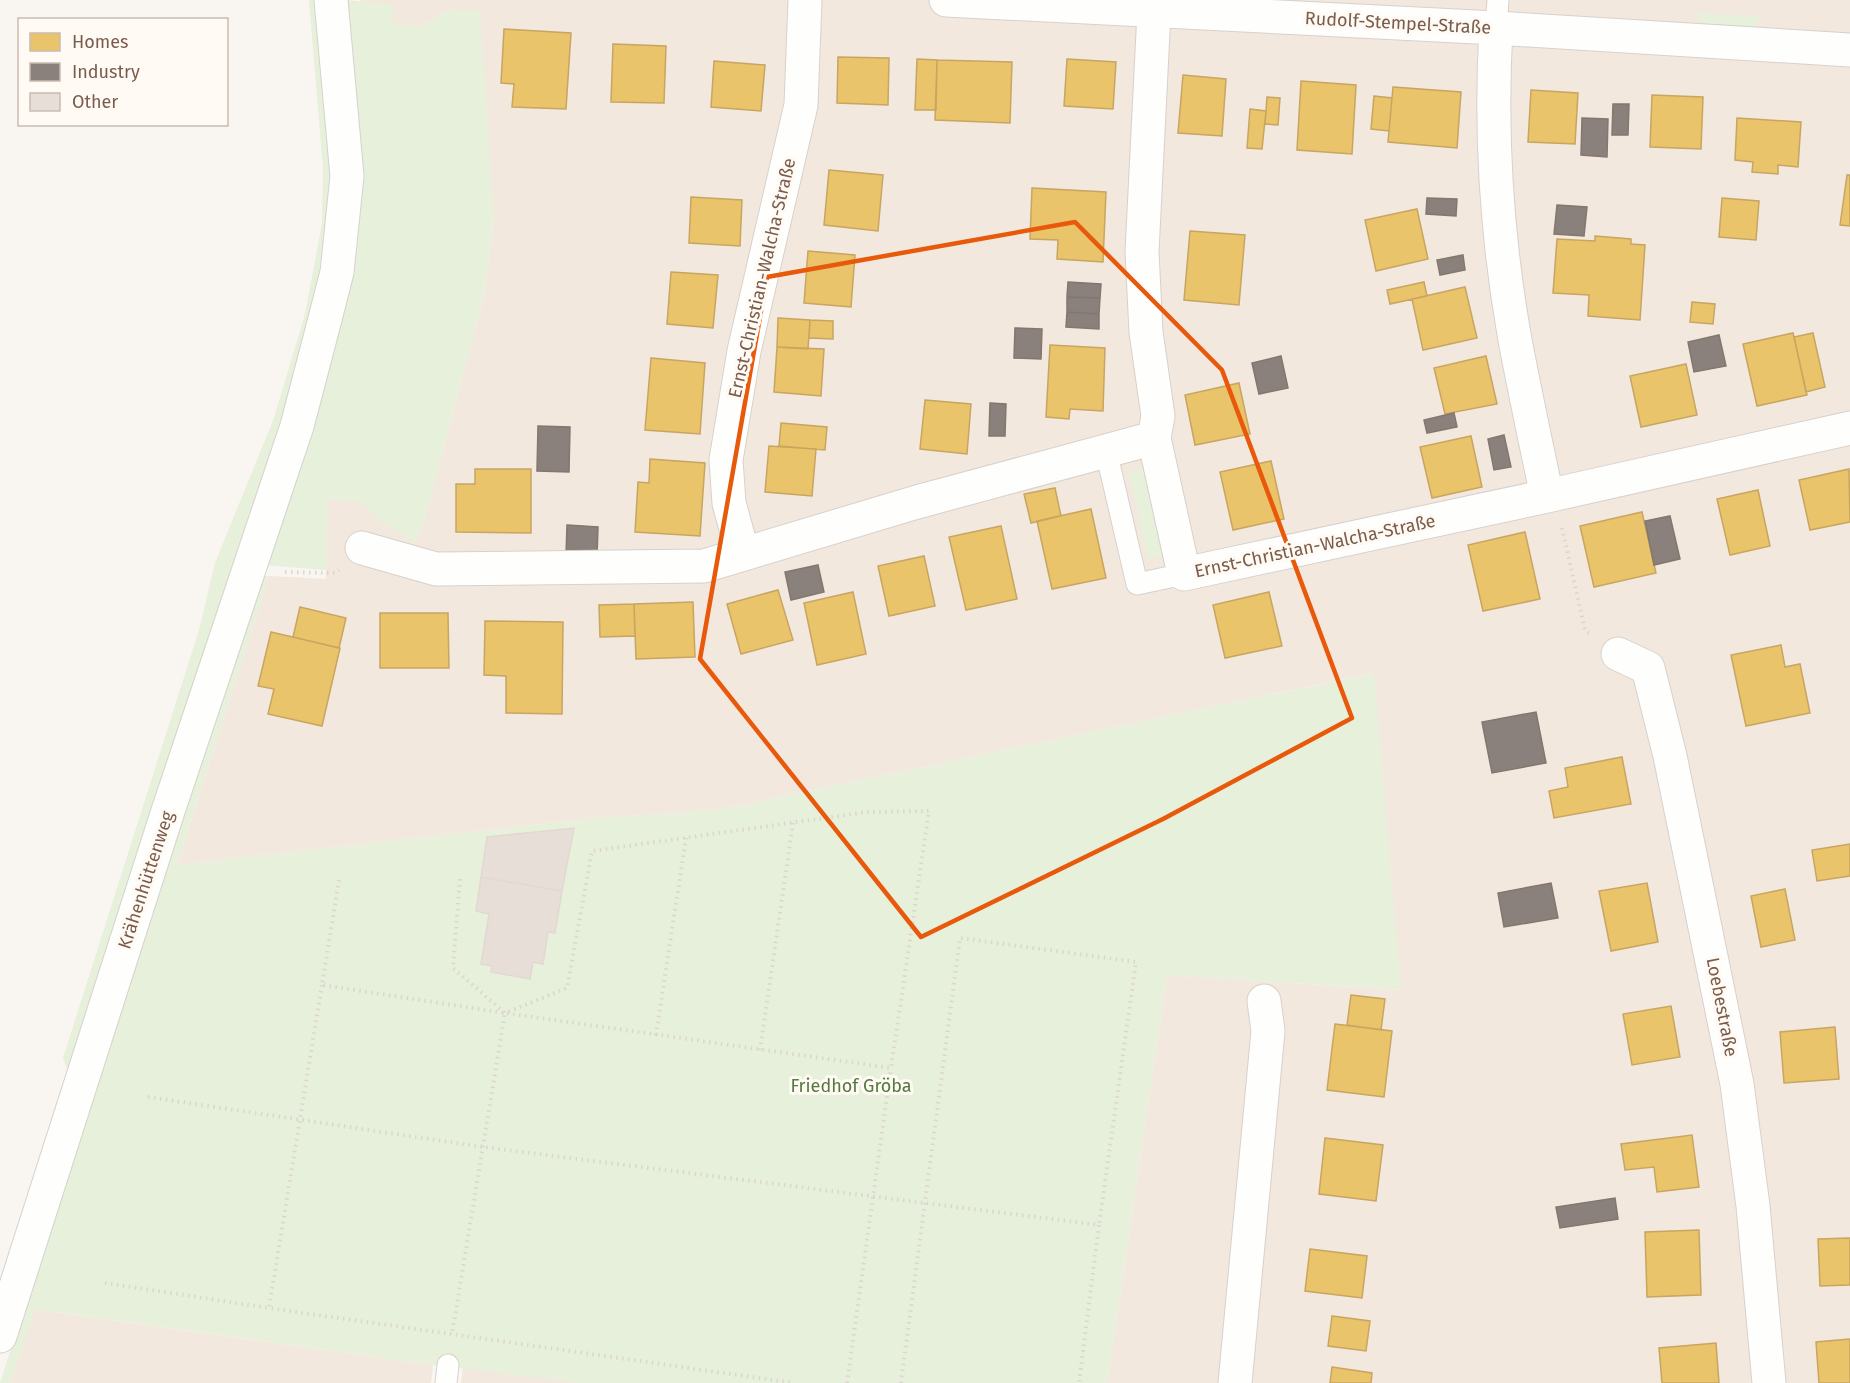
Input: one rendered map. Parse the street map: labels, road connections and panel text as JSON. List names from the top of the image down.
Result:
{
  "streets": {
    "street": [
      "Rudolf-Stempel-Straße",
      "Ernst-Christian-Walcha-Straße",
      "Krähenhüttenweg",
      "Loebestraße"
    ]
  },
  "crossings": [
    ["Rudolf-Stempel-Straße", "Ernst-Christian-Walcha-Straße"]
  ],
  "parks": ["Friedhof Gröba"],
  "legend": ["Homes", "Industry", "Other"]
}
